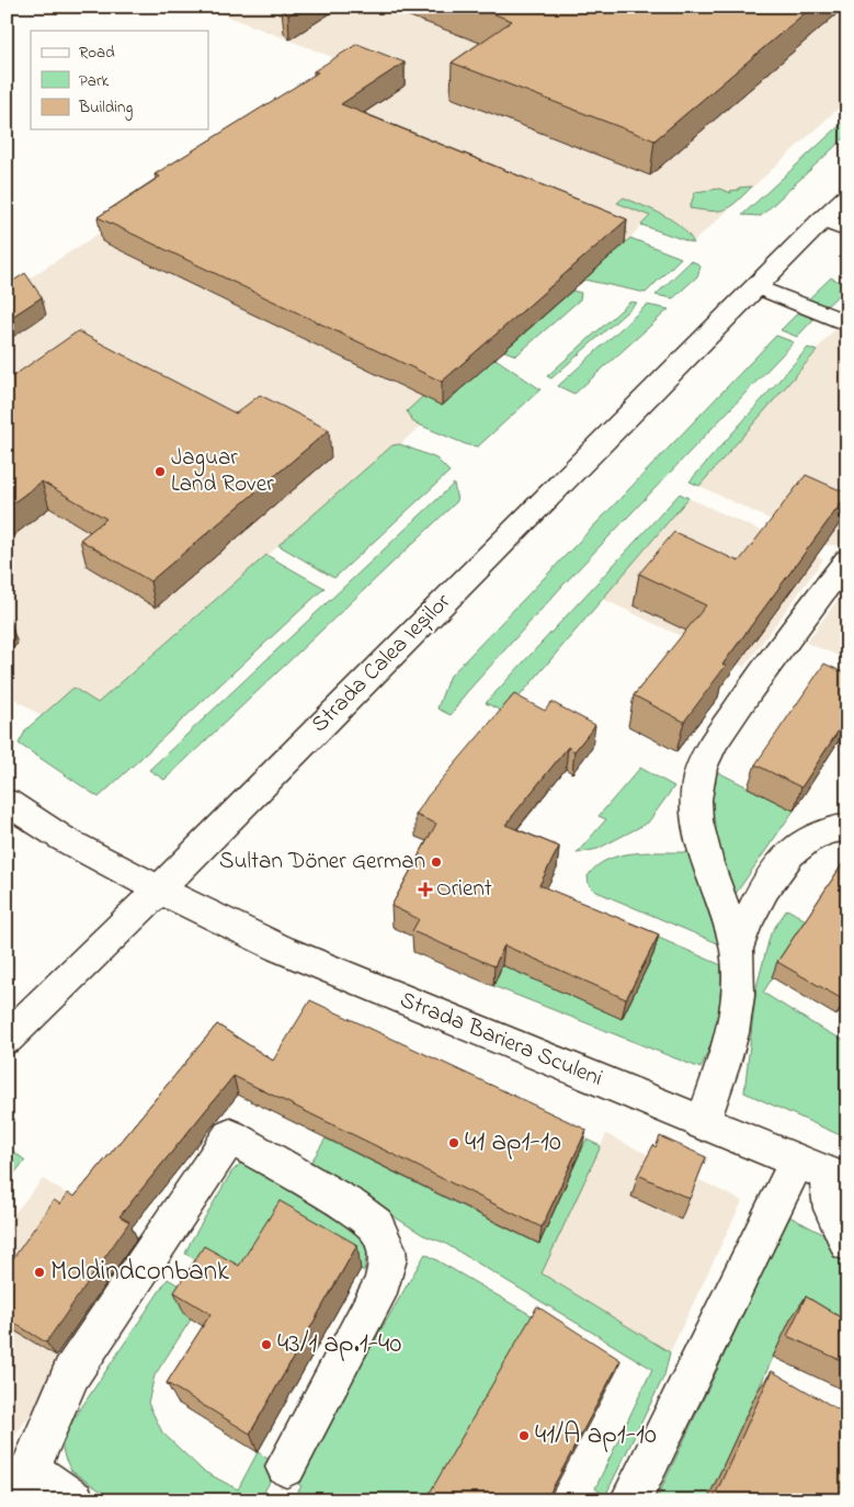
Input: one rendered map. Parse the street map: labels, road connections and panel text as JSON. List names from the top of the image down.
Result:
{
  "streets": {
    "main road": ["Strada Calea Ieșilor", "Strada Bariera Sculeni"]
  },
  "crossings": [
    ["Strada Calea Ieșilor", "Strada Bariera Sculeni"]
  ],
  "places": {
    "other": [
      "Jaguar Land Rover",
      "Sultan Döner German",
      "41 ap1-10",
      "Moldindconbank",
      "43/1 ap.1-40",
      "41/A ap1-10"
    ],
    "health": ["Orient"]
  },
  "legend": ["Road", "Park", "Building"]
}
